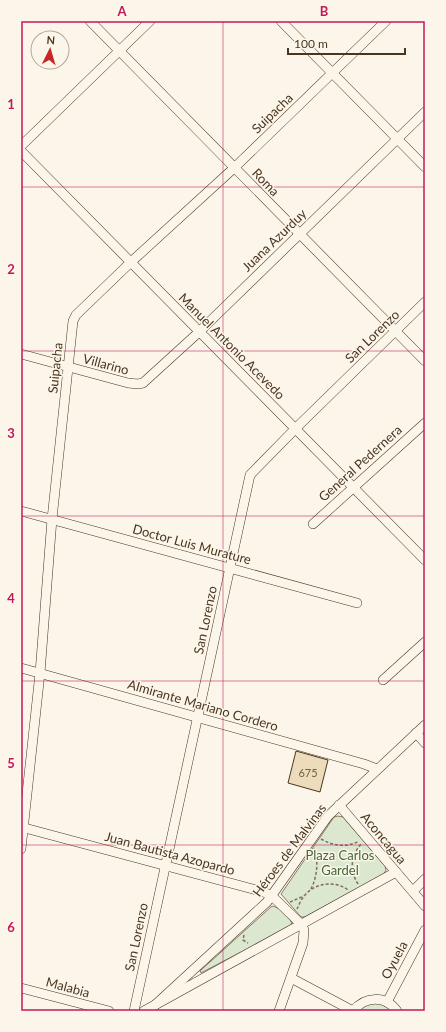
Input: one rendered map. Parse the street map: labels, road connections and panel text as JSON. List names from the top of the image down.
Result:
{
  "streets": {
    "street": [
      "Suipacha",
      "Roma",
      "Juana Azurduy",
      "San Lorenzo",
      "Manuel Antonio Acevedo",
      "Villarino",
      "General Pedernera",
      "Doctor Luis Murature",
      "Almirante Mariano Cordero",
      "Aconcagua",
      "Héroes de Malvinas",
      "Juan Bautista Azopardo",
      "Oyuela",
      "Malabia"
    ]
  },
  "crossings": [
    ["Suipacha", "Roma"],
    ["Suipacha", "Manuel Antonio Acevedo"],
    ["Suipacha", "Villarino"],
    ["Suipacha", "Doctor Luis Murature"],
    ["Suipacha", "Almirante Mariano Cordero"],
    ["Suipacha", "Juan Bautista Azopardo"],
    ["Roma", "Juana Azurduy"],
    ["Roma", "San Lorenzo"],
    ["Juana Azurduy", "Manuel Antonio Acevedo"],
    ["Juana Azurduy", "Villarino"],
    ["San Lorenzo", "Manuel Antonio Acevedo"],
    ["San Lorenzo", "Doctor Luis Murature"],
    ["San Lorenzo", "Almirante Mariano Cordero"],
    ["San Lorenzo", "Juan Bautista Azopardo"],
    ["Manuel Antonio Acevedo", "General Pedernera"],
    ["Almirante Mariano Cordero", "Héroes de Malvinas"],
    ["Aconcagua", "Héroes de Malvinas"],
    ["Héroes de Malvinas", "Juan Bautista Azopardo"]
  ],
  "parks": ["Plaza Carlos Gardel"],
  "house_numbers": ["675"],
  "scale_bar": "100 m",
  "north": "top",
  "grid": {
    "columns": ["A", "B"],
    "rows": [
      "1",
      "2",
      "3",
      "4",
      "5",
      "6"
    ]
  }
}
